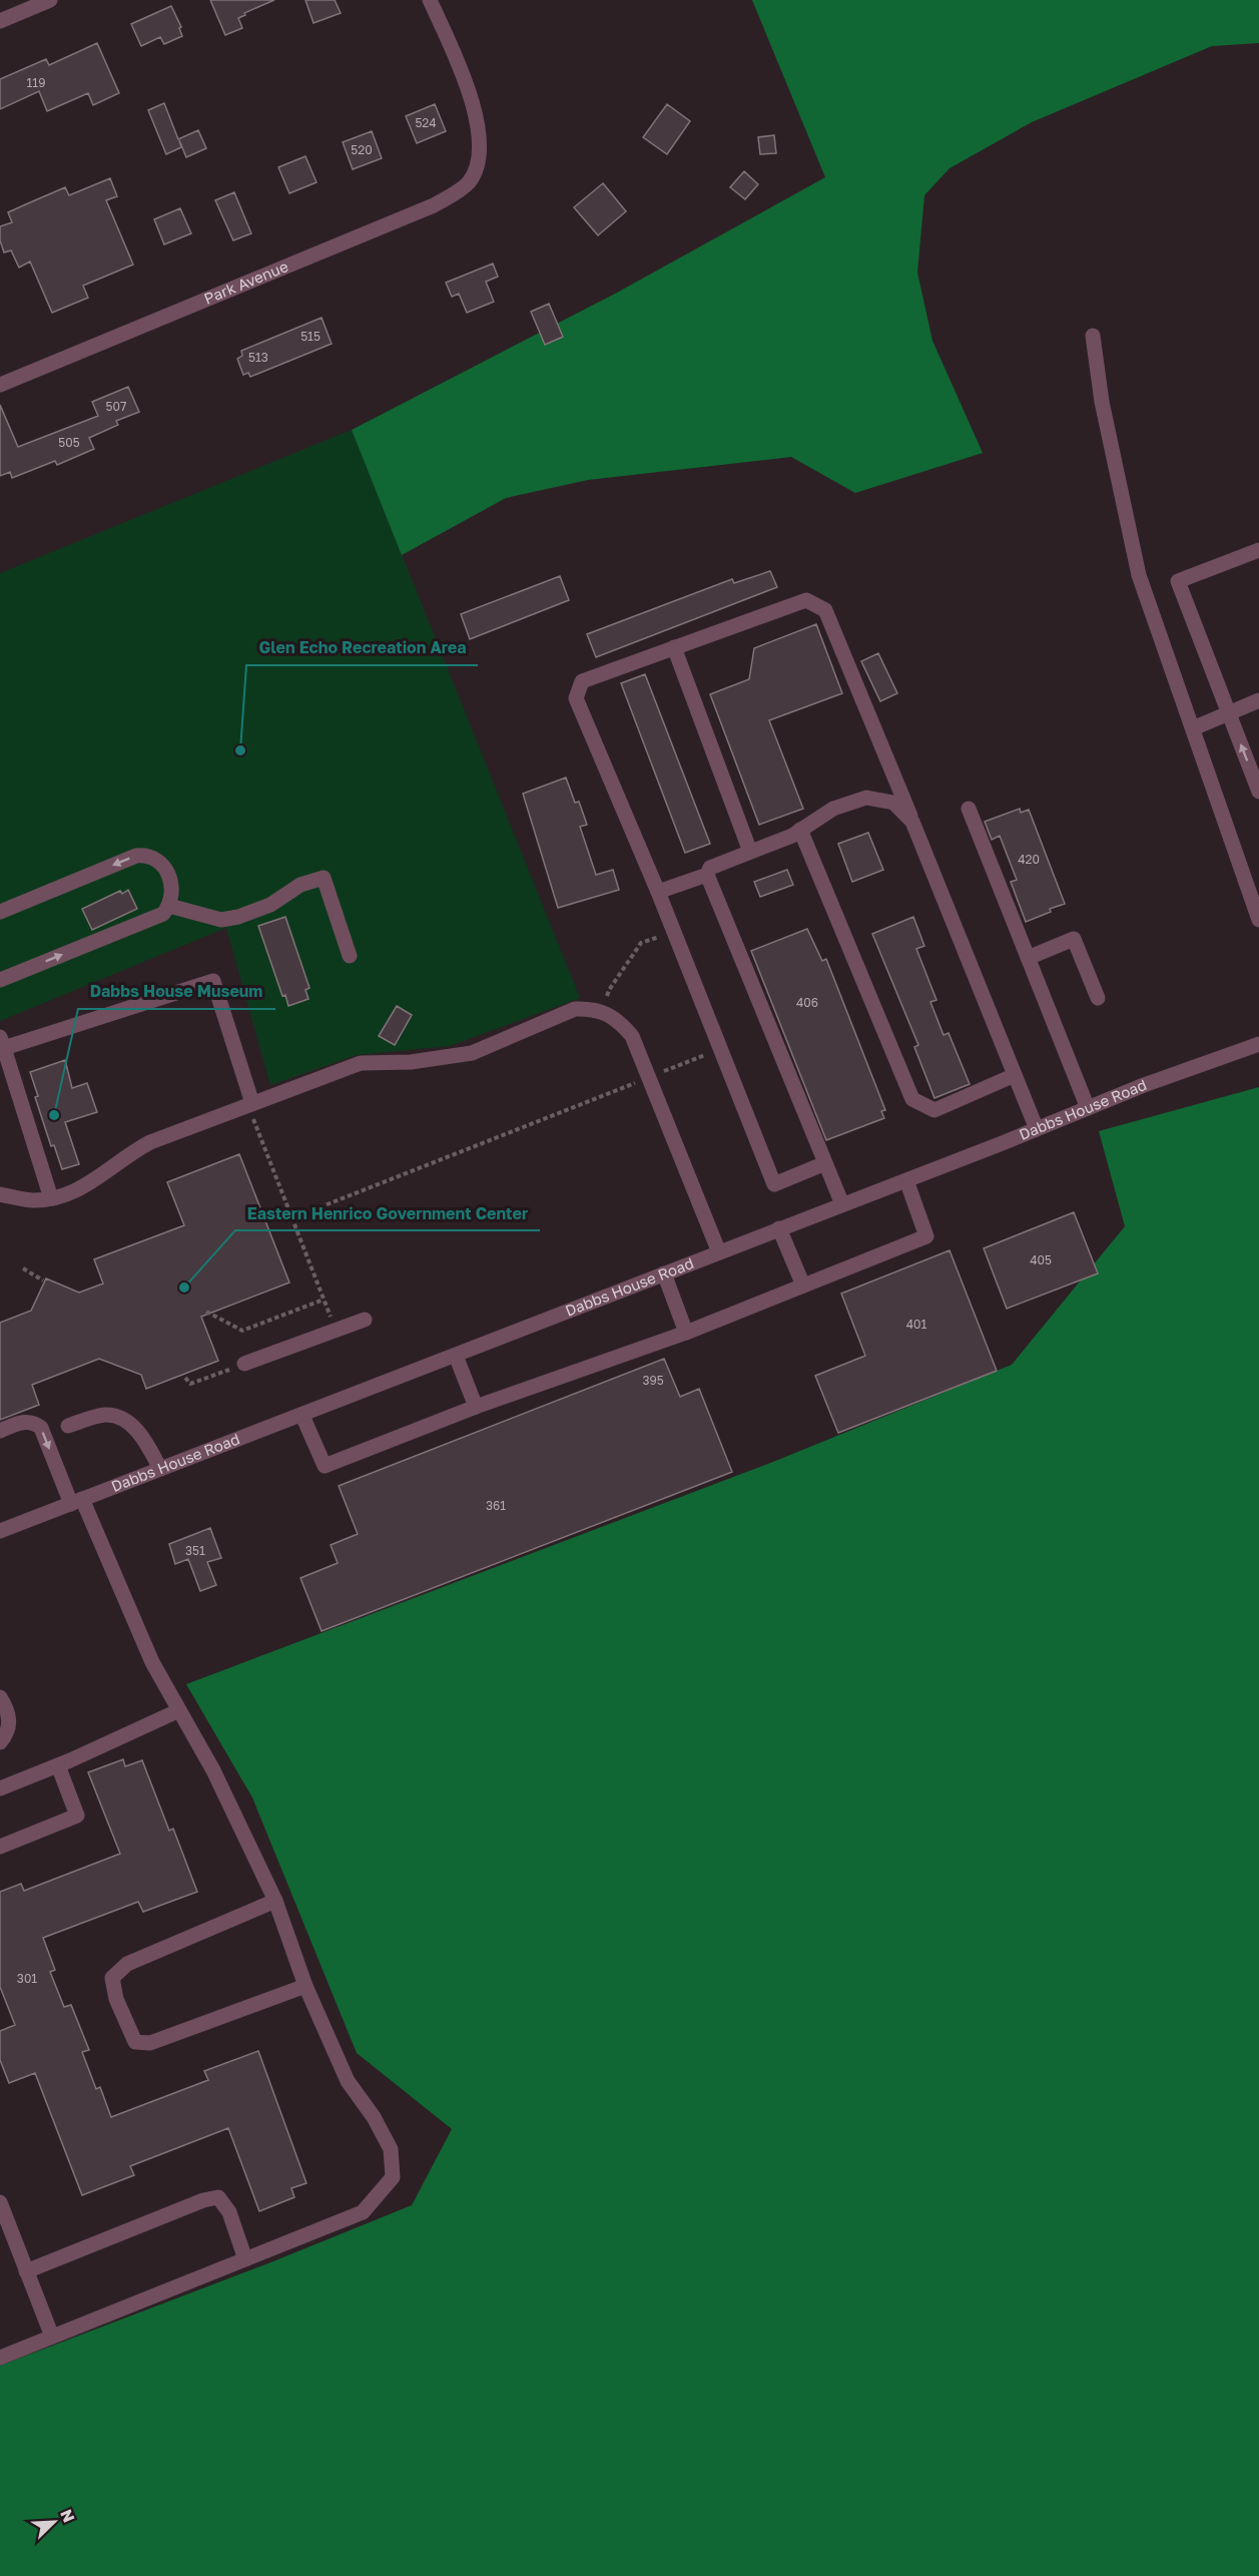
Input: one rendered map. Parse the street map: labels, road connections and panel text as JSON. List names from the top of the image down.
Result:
{
  "streets": {
    "street": ["Park Avenue", "Dabbs House Road"]
  },
  "places": ["Glen Echo Recreation Area", "Dabbs House Museum", "Eastern Henrico Government Center"],
  "house_numbers": [
    "119",
    "524",
    "520",
    "515",
    "513",
    "507",
    "505",
    "420",
    "406",
    "405",
    "401",
    "395",
    "361",
    "351",
    "301"
  ],
  "north": "top right"
}
